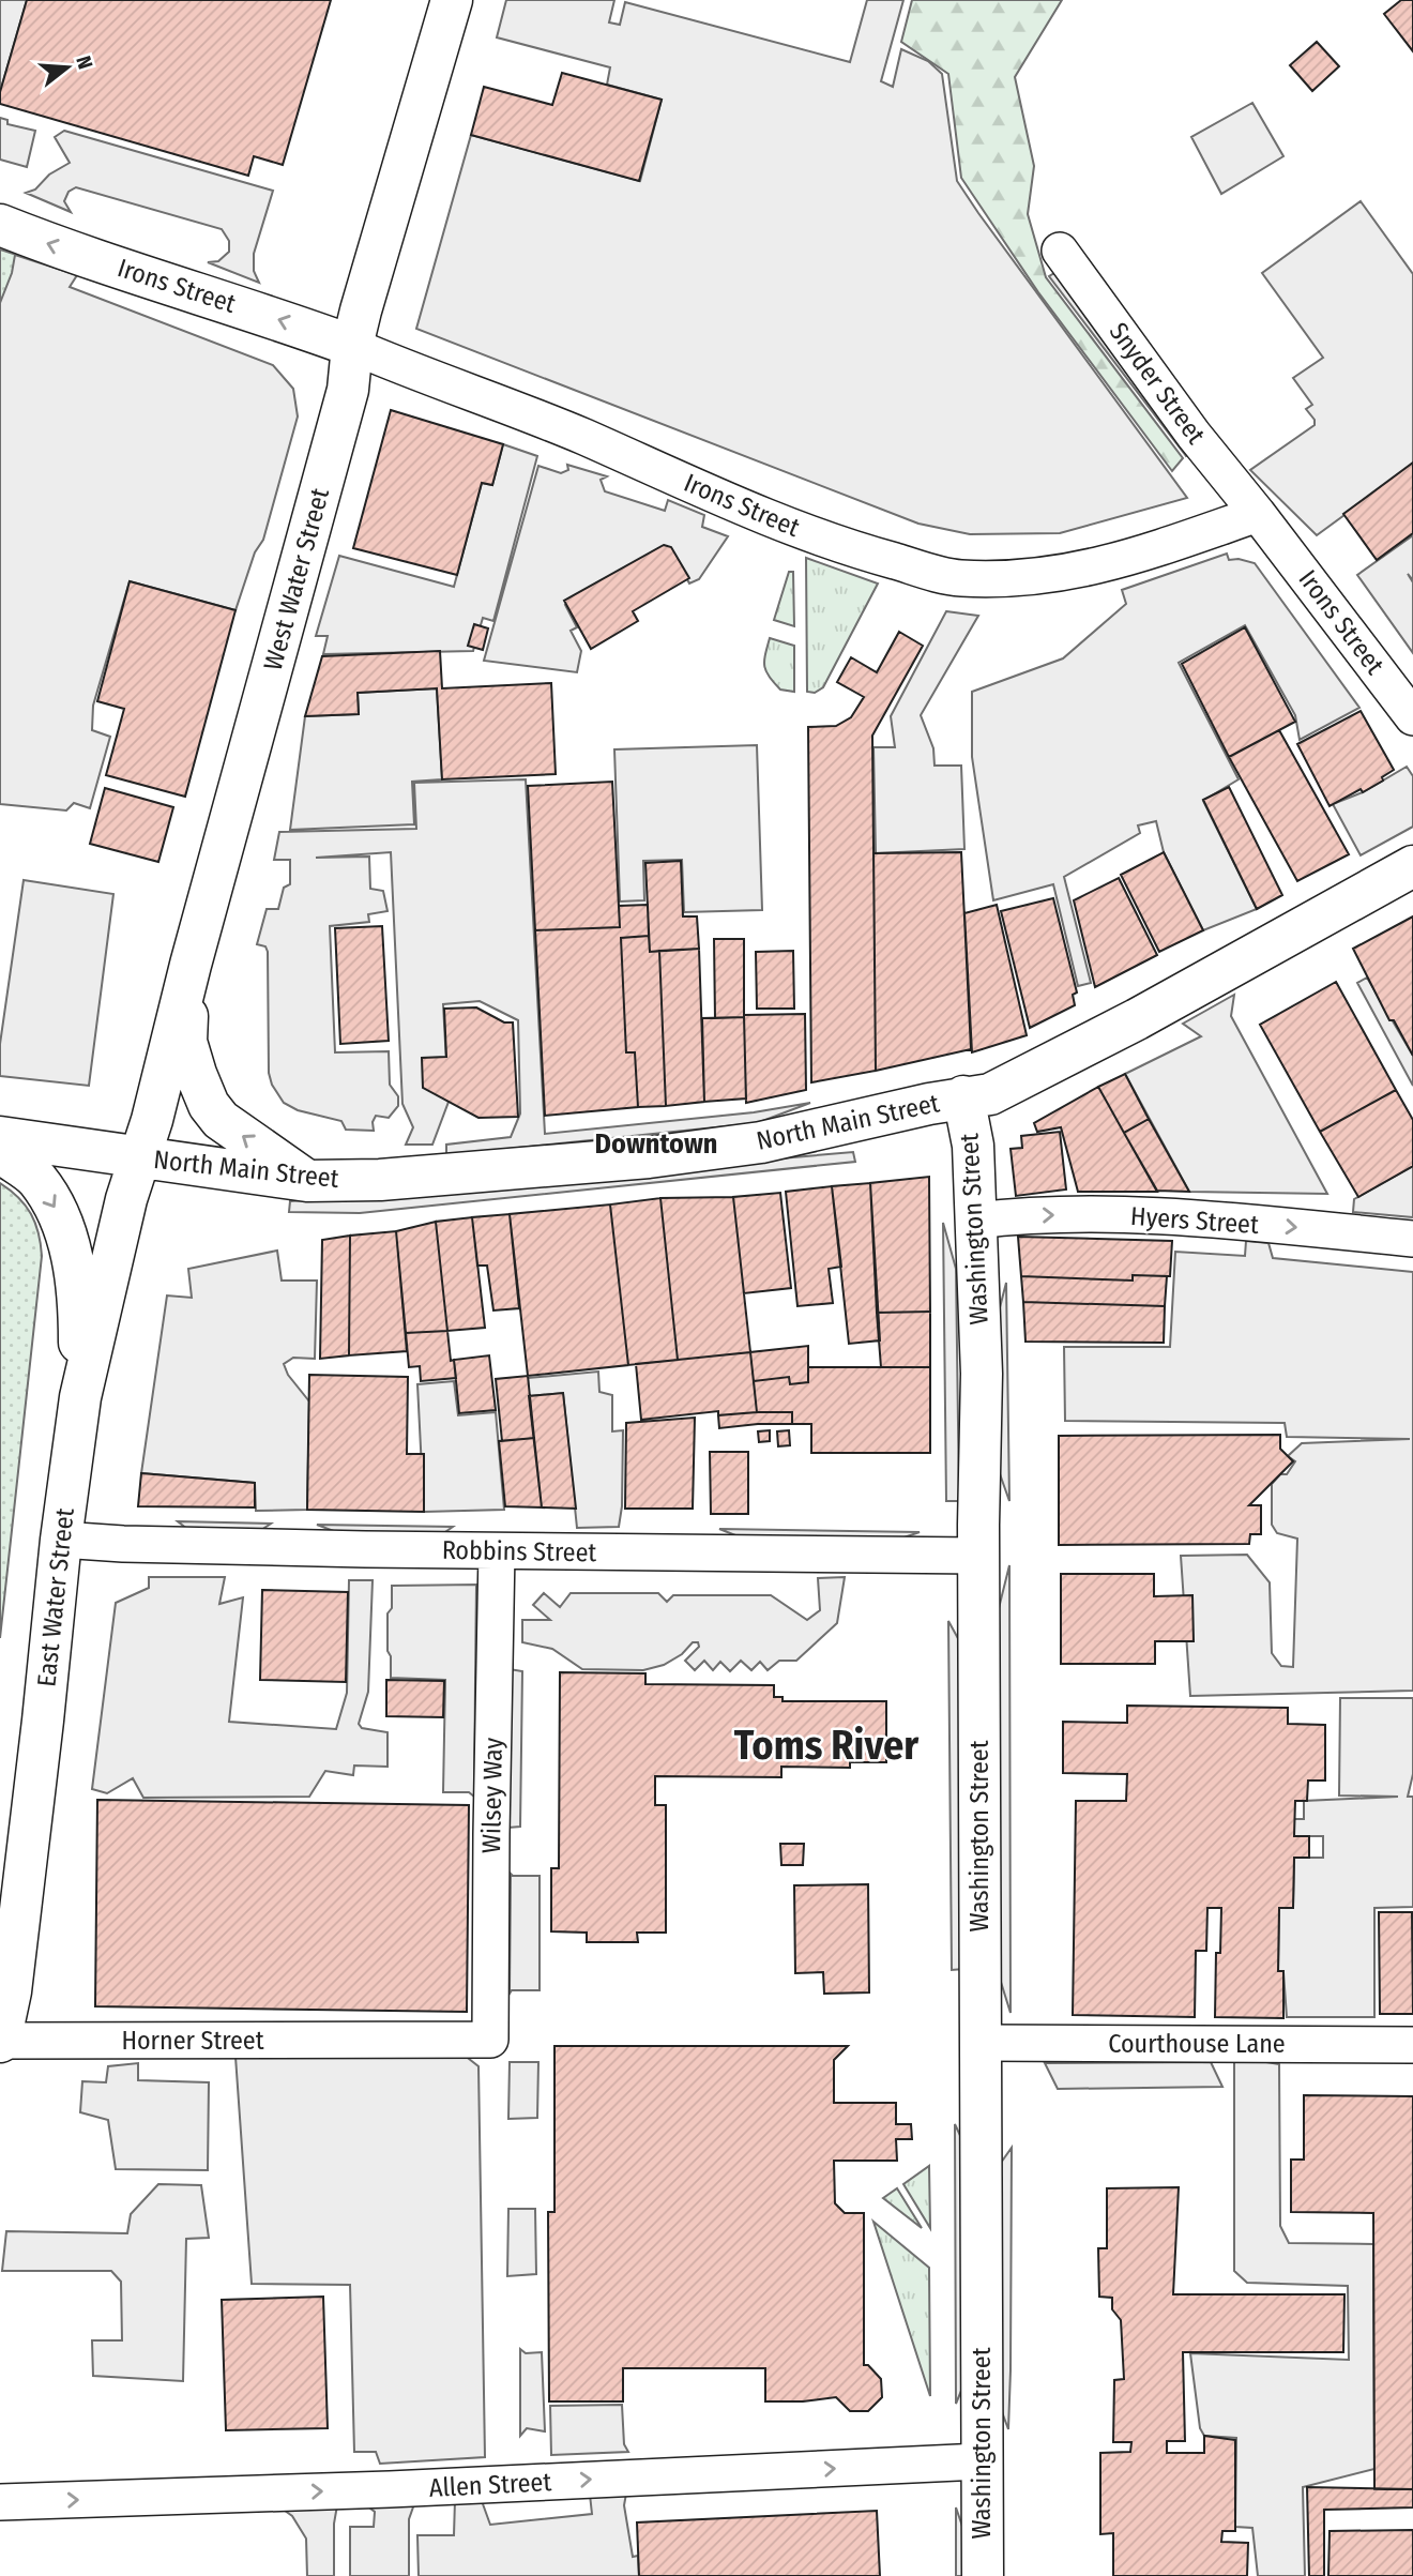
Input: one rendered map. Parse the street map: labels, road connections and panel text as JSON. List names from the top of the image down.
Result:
{
  "streets": {
    "main road": [
      "Irons Street",
      "West Water Street",
      "North Main Street",
      "Washington Street",
      "East Water Street"
    ],
    "street": [
      "Snyder Street",
      "Hyers Street",
      "Robbins Street",
      "Wilsey Way",
      "Horner Street",
      "Courthouse Lane",
      "Allen Street"
    ]
  },
  "crossings": [
    ["Irons Street", "Snyder Street"],
    ["Irons Street", "West Water Street"],
    ["West Water Street", "North Main Street"],
    ["West Water Street", "East Water Street"],
    ["North Main Street", "Washington Street"],
    ["North Main Street", "East Water Street"],
    ["Hyers Street", "Washington Street"],
    ["Washington Street", "Robbins Street"],
    ["Washington Street", "Courthouse Lane"],
    ["Washington Street", "Allen Street"],
    ["Robbins Street", "East Water Street"],
    ["Robbins Street", "Wilsey Way"],
    ["East Water Street", "Horner Street"],
    ["Wilsey Way", "Horner Street"]
  ],
  "one_way": ["Hyers Street", "Allen Street"],
  "districts": ["Downtown", "Toms River"],
  "north": "right"
}
